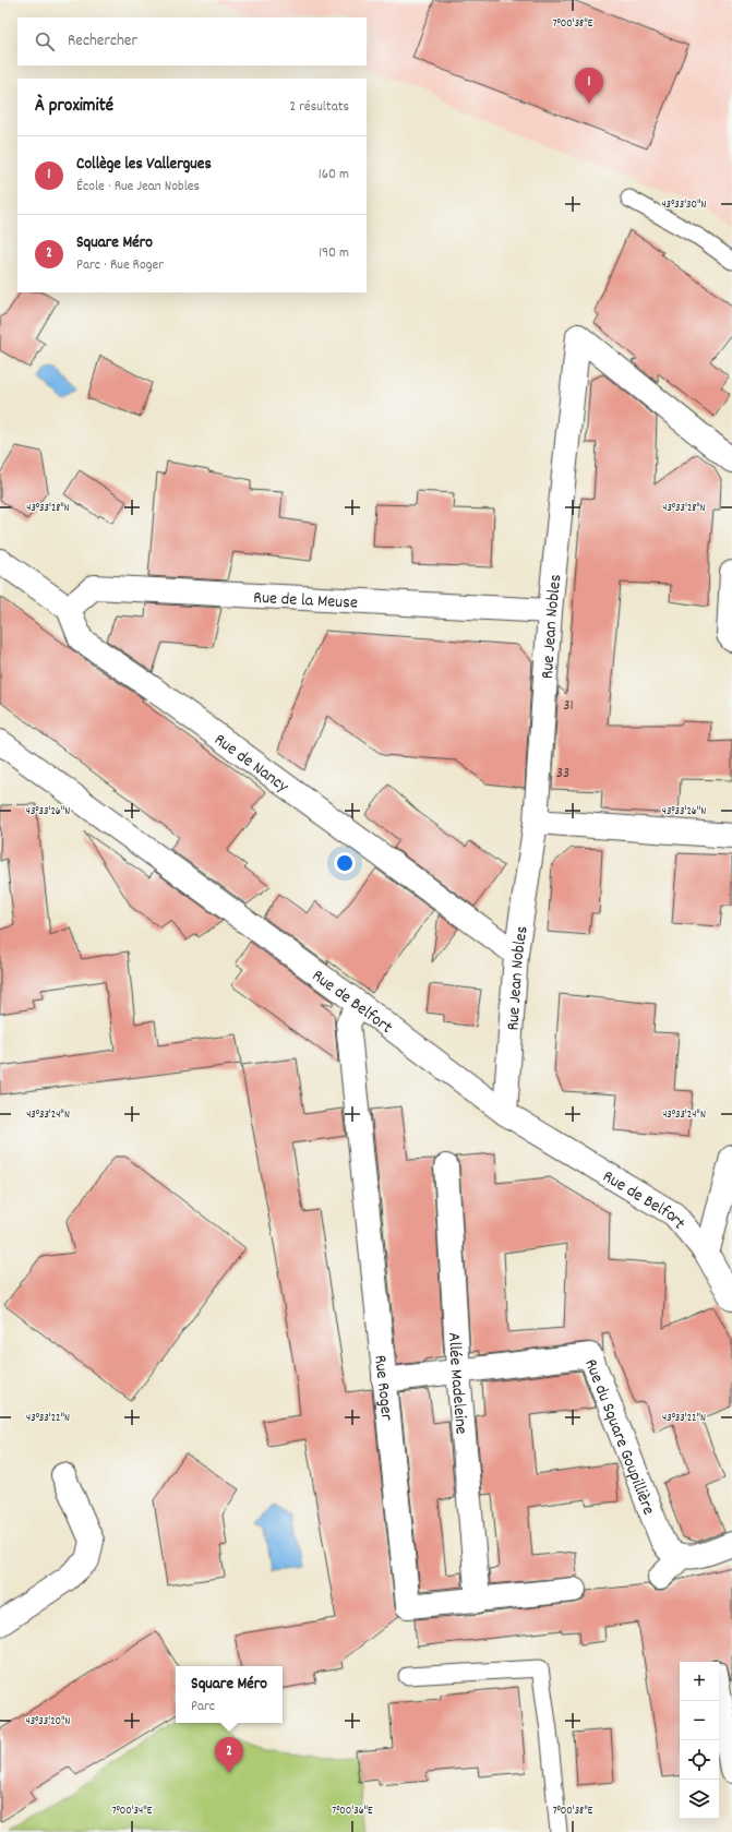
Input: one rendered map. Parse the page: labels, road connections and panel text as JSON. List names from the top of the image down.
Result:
{
  "streets": {
    "street": [
      "Rue de la Meuse",
      "Rue Jean Nobles",
      "Rue de Nancy",
      "Rue de Belfort",
      "Allée Madeleine",
      "Rue Roger",
      "Rue du Square Goupillière"
    ]
  },
  "crossings": [
    ["Rue de la Meuse", "Rue Jean Nobles"],
    ["Rue de la Meuse", "Rue de Nancy"],
    ["Rue Jean Nobles", "Rue de Nancy"],
    ["Rue Jean Nobles", "Rue de Belfort"],
    ["Rue de Belfort", "Rue Roger"],
    ["Allée Madeleine", "Rue Roger"],
    ["Allée Madeleine", "Rue du Square Goupillière"],
    ["Rue Roger", "Rue du Square Goupillière"]
  ],
  "house_numbers": ["31", "33"],
  "page": {
    "search": "Rechercher",
    "pins": ["1", "2"],
    "heading": ["À proximité", "2 résultats"],
    "list": [
      {
        "mark": "1",
        "name": "Collège les Vallergues",
        "note": "École · Rue Jean Nobles",
        "value": "160 m"
      },
      {
        "mark": "2",
        "name": "Square Méro",
        "note": "Parc · Rue Roger",
        "value": "190 m"
      }
    ],
    "map_buttons": ["+", "−"],
    "popup": ["Square Méro", "Parc"]
  },
  "coordinates": [
    "7°00'38\"E",
    "43°33'30\"N",
    "43°33'28\"N",
    "43°33'26\"N",
    "43°33'24\"N",
    "43°33'22\"N",
    "43°33'20\"N",
    "7°00'34\"E",
    "7°00'36\"E"
  ]
}
